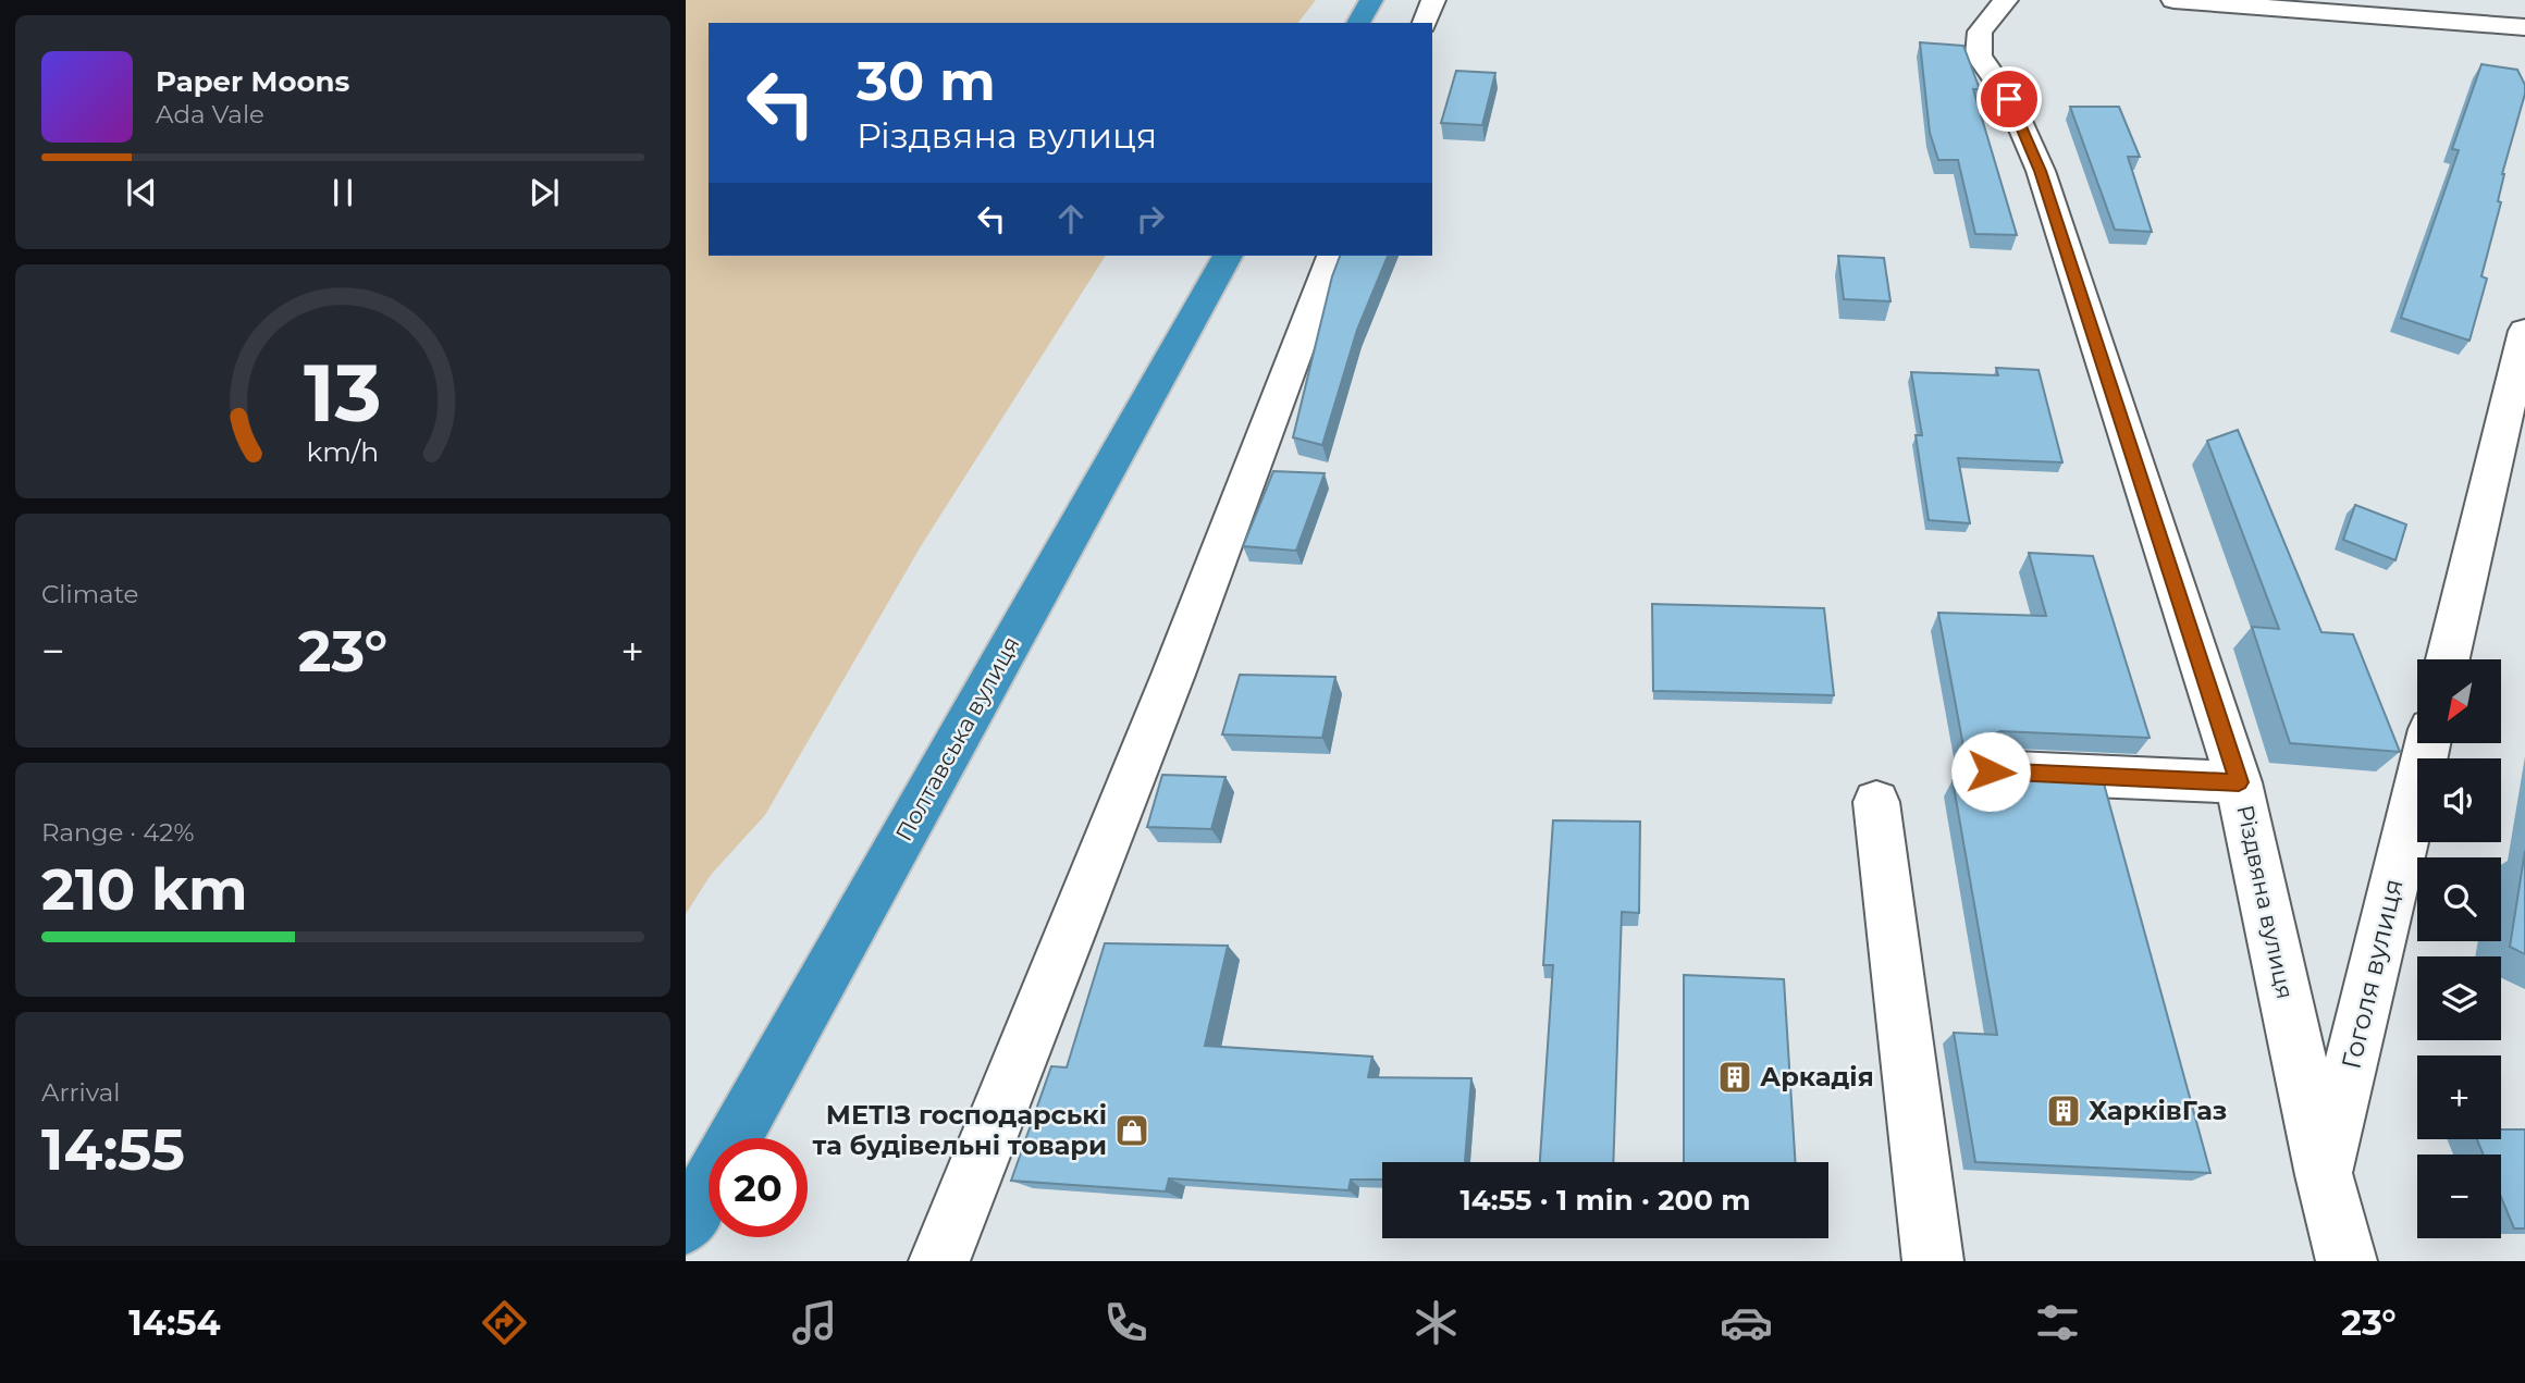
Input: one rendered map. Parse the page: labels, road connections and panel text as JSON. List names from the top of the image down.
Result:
{
  "streets": {
    "highway": ["Полтавська вулиця"],
    "street": ["Різдвяна вулиця", "Гоголя вулиця"]
  },
  "crossings": [
    ["Різдвяна вулиця", "Гоголя вулиця"]
  ],
  "places": {
    "building": ["Аркадія", "ХарківГаз"],
    "shop": ["МЕТІЗ господарські та будівельні товари"]
  },
  "north": "bottom left",
  "page": {
    "turn": ["30 m", "Різдвяна вулиця"],
    "song": ["Paper Moons", "Ada Vale"],
    "tile": [
      "Climate",
      ["Range · 42%", "210 km"],
      ["Arrival", "14:55"]
    ],
    "heat": ["−", "23°", "+"],
    "map_buttons": ["+", "−"],
    "limit": "20",
    "trip": "14:55 · 1 min · 200 m",
    "tabs": ["14:54", "23°"],
    "gauge": ["13", "km/h"]
  }
}
